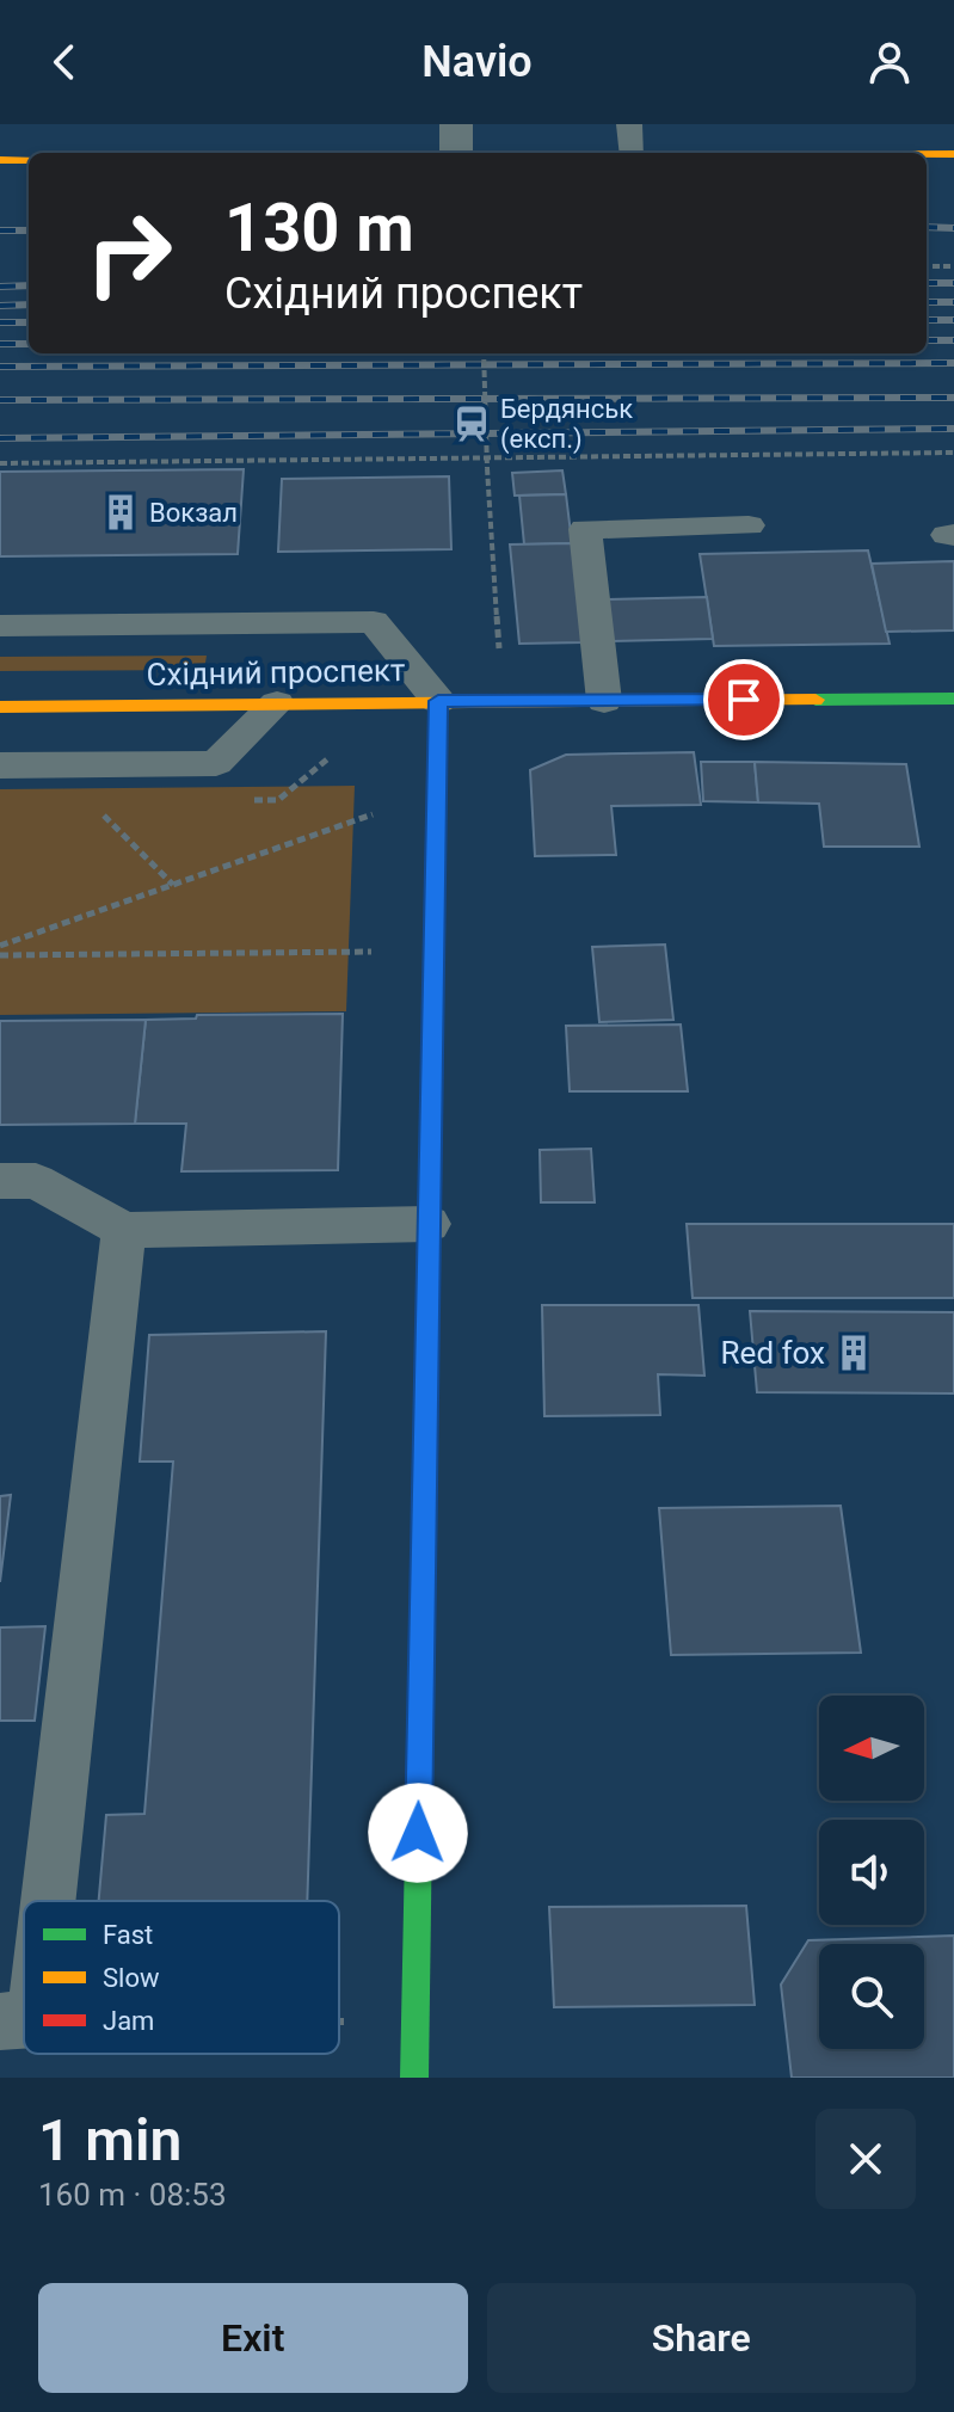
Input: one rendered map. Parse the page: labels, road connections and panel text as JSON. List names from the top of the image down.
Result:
{
  "streets": {
    "street": ["Східний проспект"]
  },
  "places": {
    "station": ["Бердянськ (експ.)"],
    "building": ["Вокзал", "Red fox"]
  },
  "legend": ["Fast", "Slow", "Jam"],
  "north": "left",
  "page": {
    "header": "Navio",
    "turn": ["130 m", "Східний проспект"],
    "heading": ["1 min", "160 m · 08:53"],
    "buttons": ["Exit", "Share"]
  }
}
